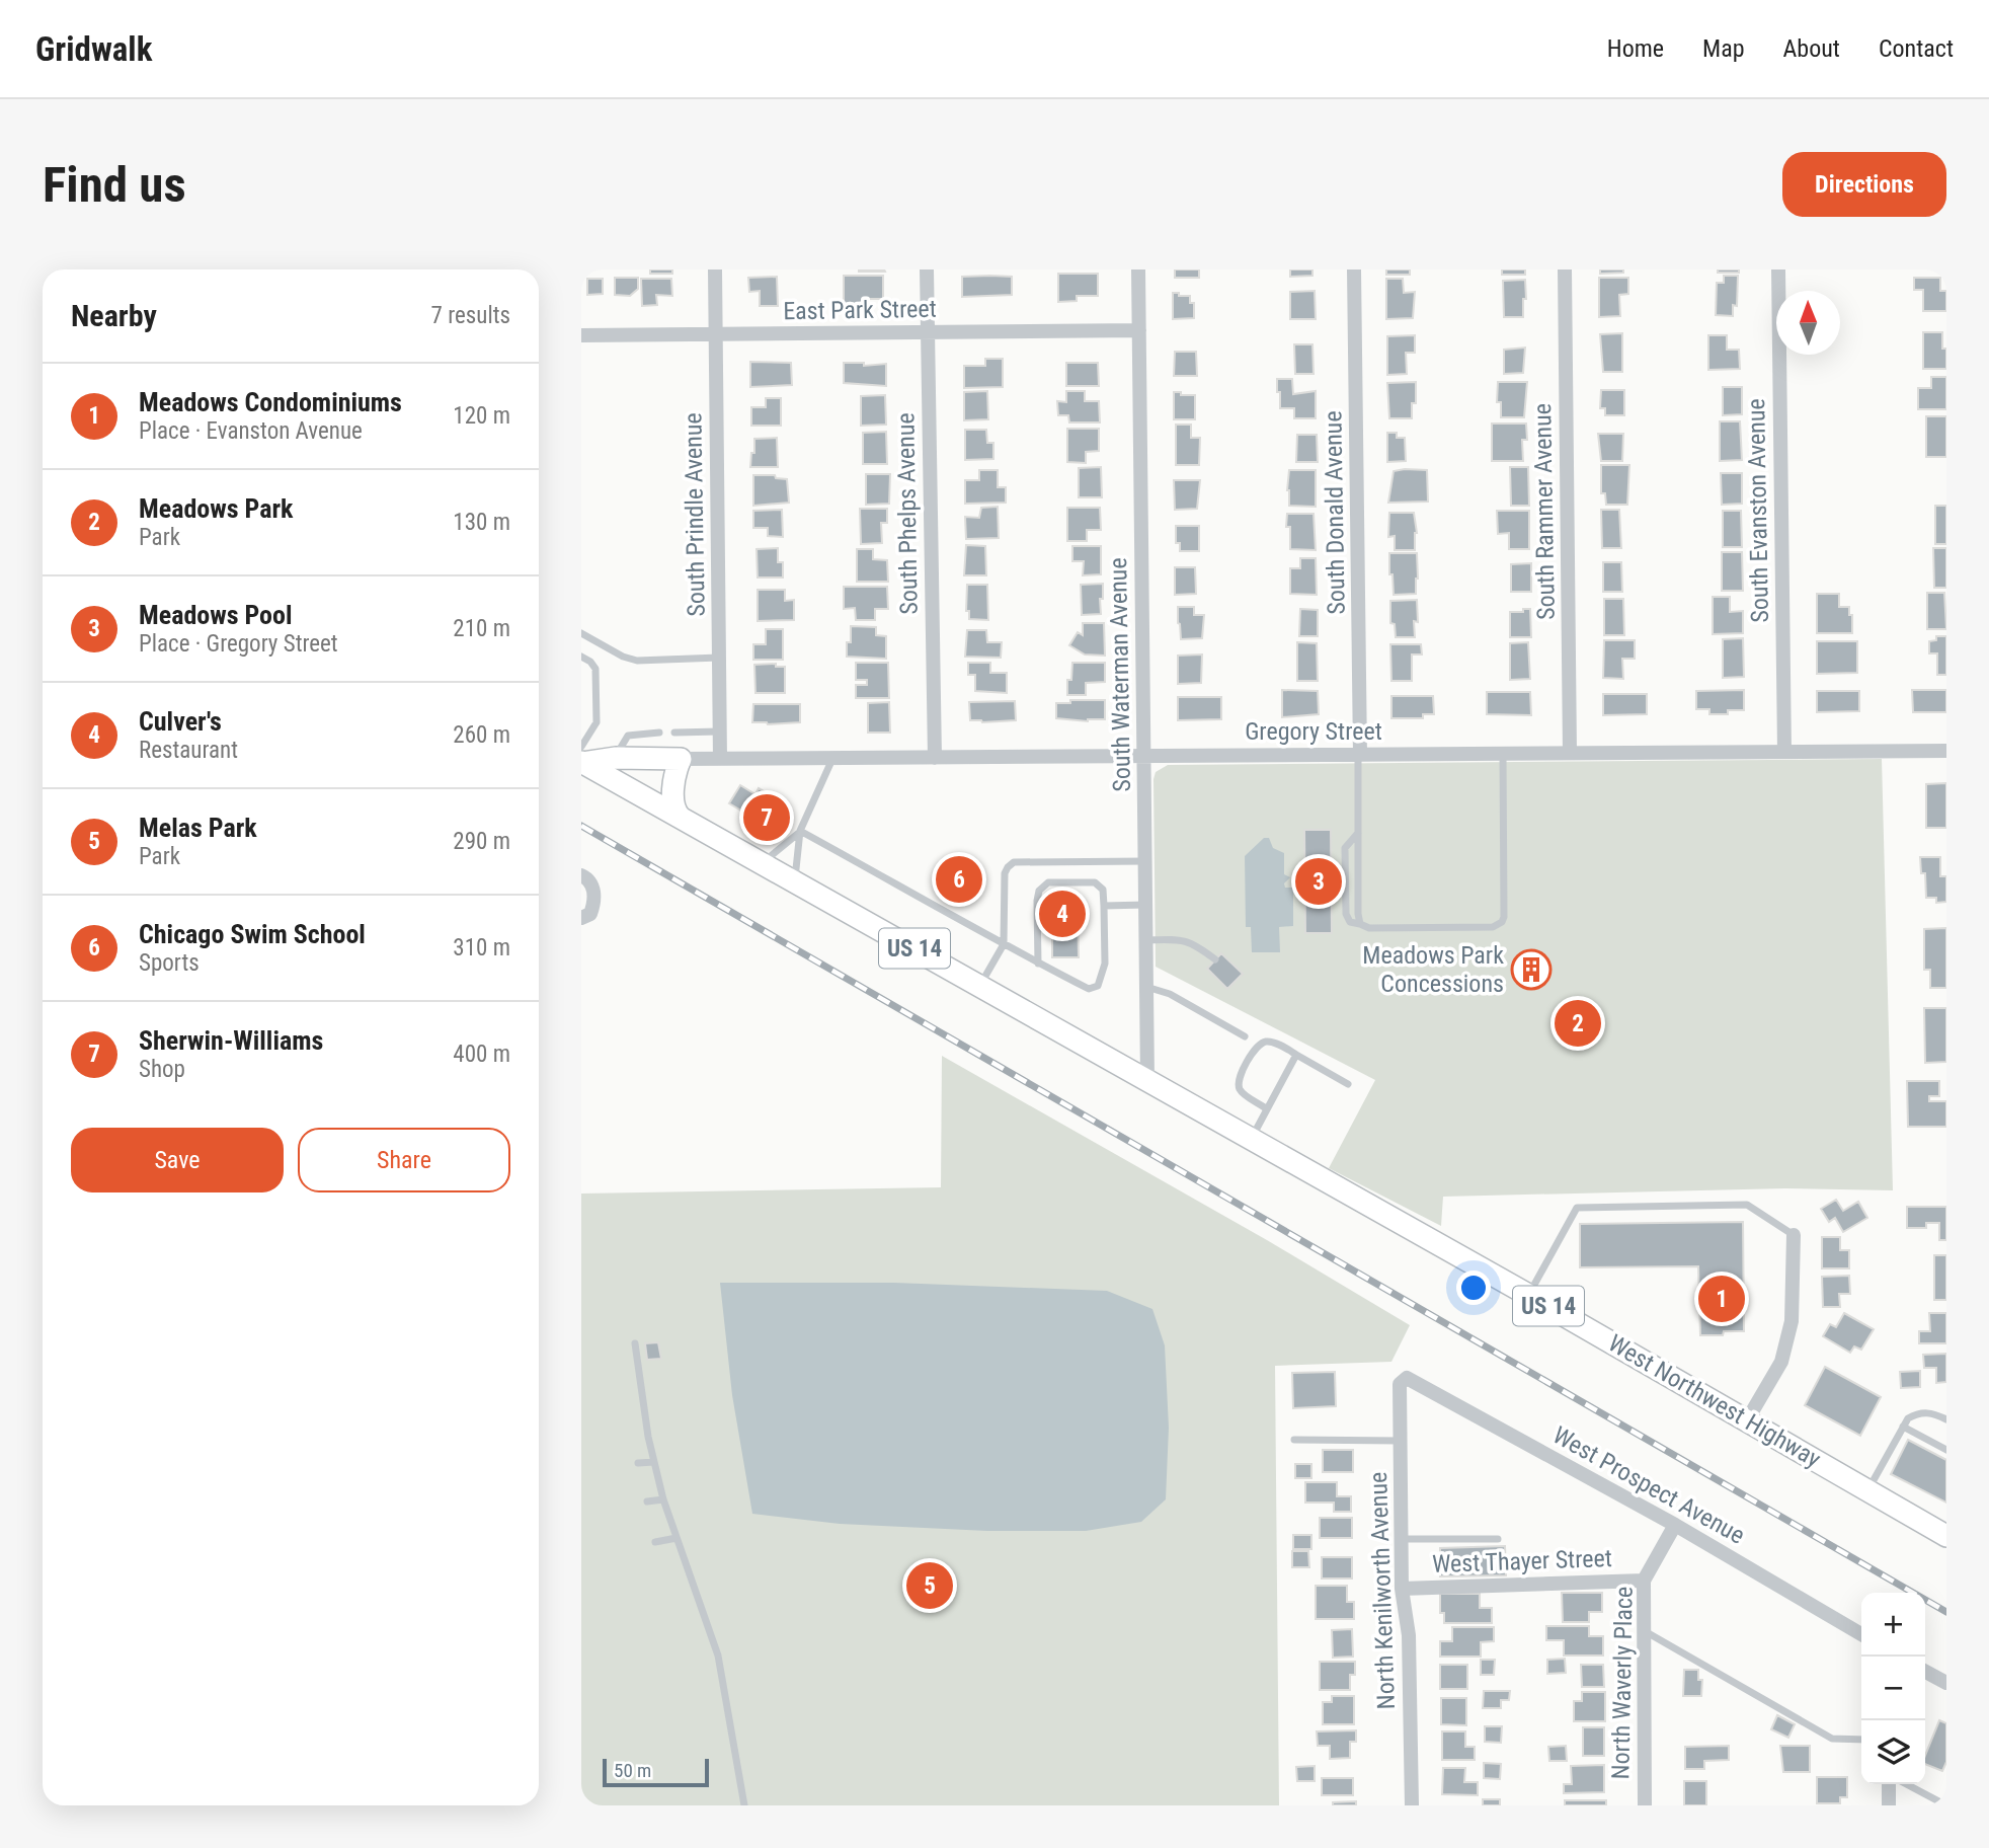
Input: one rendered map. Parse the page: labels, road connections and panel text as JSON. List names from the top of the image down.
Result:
{
  "streets": {
    "main road": ["US 14", "West Northwest Highway"],
    "street": [
      "East Park Street",
      "South Evanston Avenue",
      "South Rammer Avenue",
      "South Donald Avenue",
      "South Phelps Avenue",
      "South Prindle Avenue",
      "South Waterman Avenue",
      "Gregory Street",
      "West Prospect Avenue",
      "West Thayer Street",
      "North Kenilworth Avenue",
      "North Waverly Place"
    ]
  },
  "crossings": [
    ["East Park Street", "South Phelps Avenue"],
    ["East Park Street", "South Prindle Avenue"],
    ["East Park Street", "South Waterman Avenue"],
    ["South Evanston Avenue", "Gregory Street"],
    ["South Rammer Avenue", "Gregory Street"],
    ["South Donald Avenue", "Gregory Street"],
    ["South Phelps Avenue", "Gregory Street"],
    ["South Prindle Avenue", "Gregory Street"],
    ["South Waterman Avenue", "Gregory Street"],
    ["South Waterman Avenue", "US 14"],
    ["South Waterman Avenue", "West Northwest Highway"],
    ["US 14", "West Northwest Highway"],
    ["West Prospect Avenue", "North Kenilworth Avenue"],
    ["West Prospect Avenue", "North Waverly Place"],
    ["West Thayer Street", "North Kenilworth Avenue"],
    ["West Thayer Street", "North Waverly Place"]
  ],
  "places": {
    "building": ["Meadows Park Concessions"]
  },
  "scale_bar": "50 m",
  "north": "top",
  "page": {
    "header": "Gridwalk",
    "nav": [
      "Home",
      "Map",
      "About",
      "Contact"
    ],
    "buttons": [
      "Directions",
      ["Save", "Share"]
    ],
    "title": "Find us",
    "heading": ["Nearby", "7 results"],
    "list": [
      {
        "mark": "1",
        "name": "Meadows Condominiums",
        "note": "Place · Evanston Avenue",
        "value": "120 m"
      },
      {
        "mark": "2",
        "name": "Meadows Park",
        "note": "Park",
        "value": "130 m"
      },
      {
        "mark": "3",
        "name": "Meadows Pool",
        "note": "Place · Gregory Street",
        "value": "210 m"
      },
      {
        "mark": "4",
        "name": "Culver's",
        "note": "Restaurant",
        "value": "260 m"
      },
      {
        "mark": "5",
        "name": "Melas Park",
        "note": "Park",
        "value": "290 m"
      },
      {
        "mark": "6",
        "name": "Chicago Swim School",
        "note": "Sports",
        "value": "310 m"
      },
      {
        "mark": "7",
        "name": "Sherwin-Williams",
        "note": "Shop",
        "value": "400 m"
      }
    ],
    "pins": [
      "7",
      "6",
      "3",
      "4",
      "2",
      "1",
      "5"
    ],
    "map_buttons": ["+", "−"],
    "scale": "50 m"
  }
}
